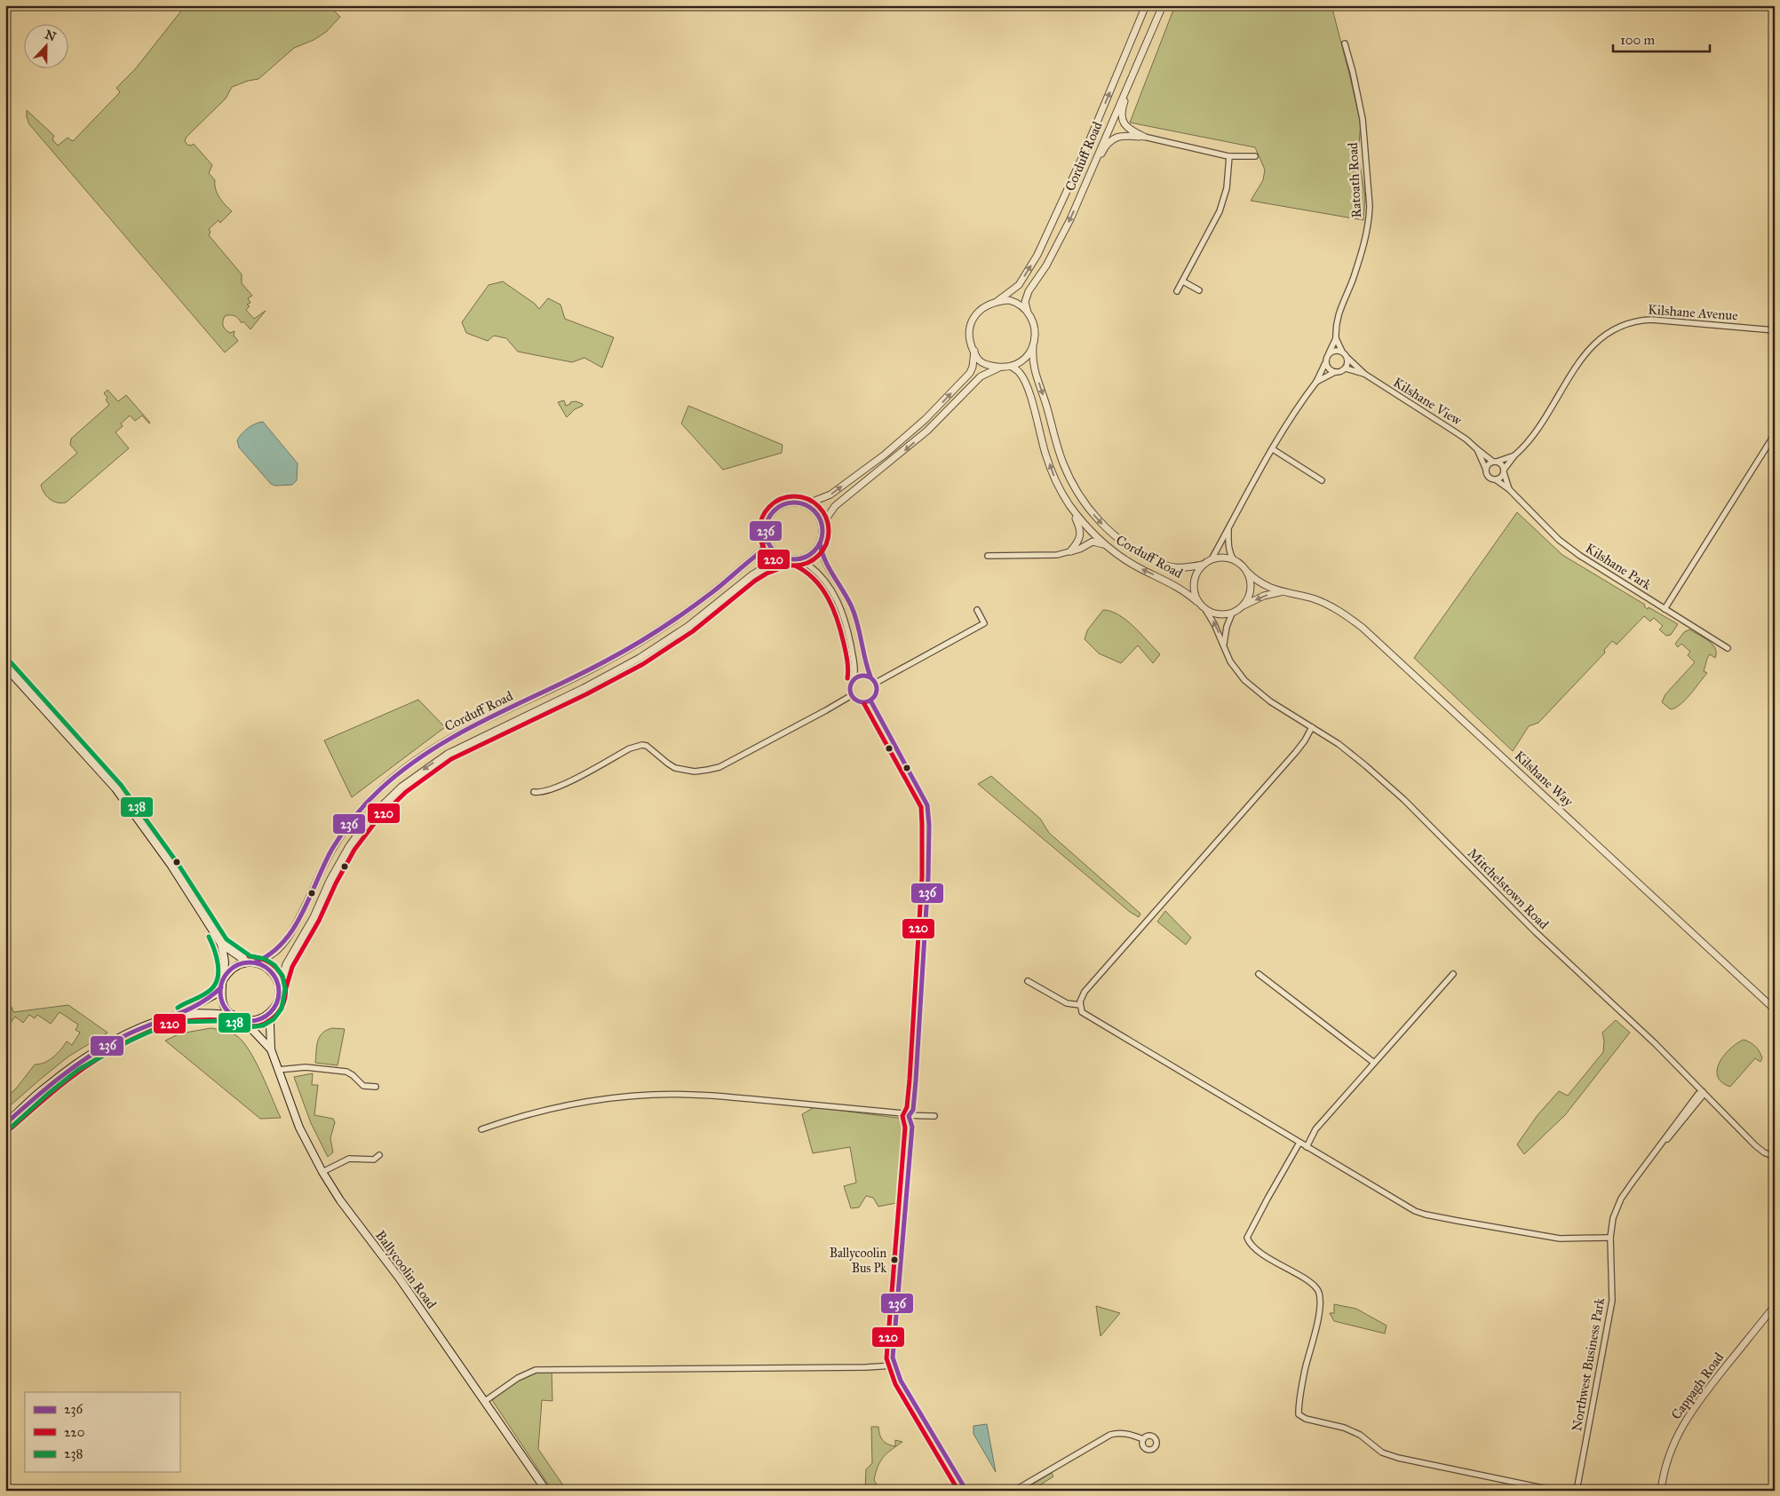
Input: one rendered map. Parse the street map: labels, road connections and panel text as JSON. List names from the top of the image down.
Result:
{
  "streets": {
    "main road": ["Ballycoolin Road"],
    "street": [
      "Corduff Road",
      "Ratoath Road",
      "Kilshane Avenue",
      "Kilshane View",
      "Kilshane Park",
      "Kilshane Way",
      "Mitchelstown Road",
      "Northwest Business Park",
      "Cappagh Road"
    ]
  },
  "crossings": [
    ["Corduff Road", "Kilshane Way"],
    ["Corduff Road", "Mitchelstown Road"],
    ["Corduff Road", "Ballycoolin Road"],
    ["Ratoath Road", "Kilshane View"],
    ["Kilshane Avenue", "Kilshane View"],
    ["Kilshane Avenue", "Kilshane Park"],
    ["Kilshane View", "Kilshane Park"],
    ["Kilshane Way", "Mitchelstown Road"],
    ["Mitchelstown Road", "Northwest Business Park"]
  ],
  "places": ["Ballycoolin Bus Pk"],
  "lines": ["transit line 220", "transit line 236", "transit line 238"],
  "legend": ["236", "220", "238"],
  "scale_bar": "100 m",
  "north": "top"
}
